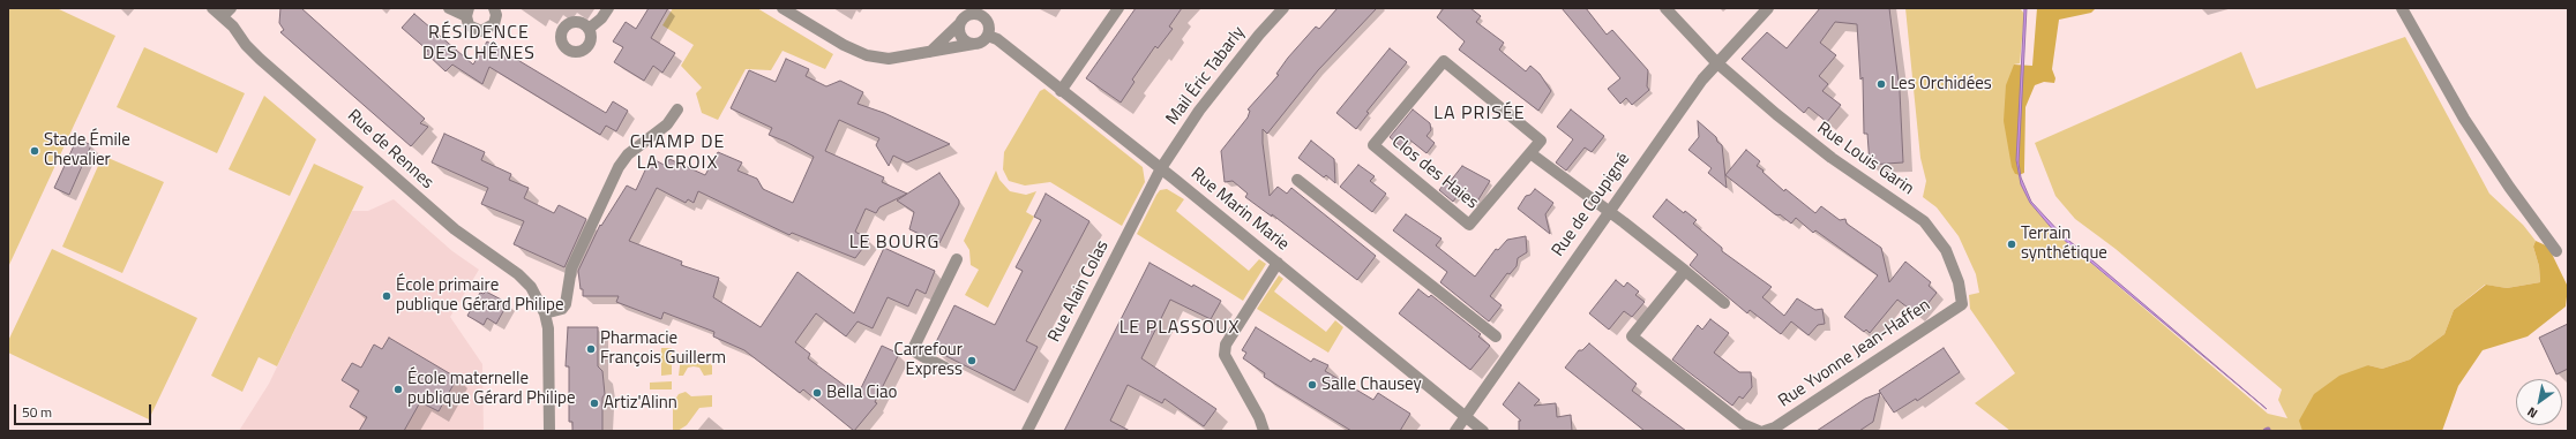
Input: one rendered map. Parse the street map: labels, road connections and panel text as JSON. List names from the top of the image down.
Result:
{
  "streets": {
    "street": [
      "Mail Éric Tabarly",
      "Rue de Rennes",
      "Rue Louis Garin",
      "Clos des Haies",
      "Rue de Coupigné",
      "Rue Marin Marie",
      "Rue Alain Colas",
      "Rue Yvonne Jean-Haffen"
    ]
  },
  "crossings": [
    ["Mail Éric Tabarly", "Rue Marin Marie"],
    ["Mail Éric Tabarly", "Rue Alain Colas"],
    ["Rue Louis Garin", "Rue de Coupigné"],
    ["Rue Louis Garin", "Rue Yvonne Jean-Haffen"],
    ["Rue de Coupigné", "Rue Marin Marie"],
    ["Rue Marin Marie", "Rue Alain Colas"]
  ],
  "districts": [
    "RÉSIDENCE DES CHÊNES",
    "LA PRISÉE",
    "CHAMP DE LA CROIX",
    "LE BOURG",
    "LE PLASSOUX"
  ],
  "places": [
    "Les Orchidées",
    "Stade Émile Chevalier",
    "Terrain synthétique",
    "École primaire publique Gérard Philipe",
    "Pharmacie François Guillerm",
    "Carrefour Express",
    "Salle Chausey",
    "École maternelle publique Gérard Philipe",
    "Bella Ciao",
    "Artiz'Alinn"
  ],
  "scale_bar": "50 m",
  "north": "bottom left"
}
